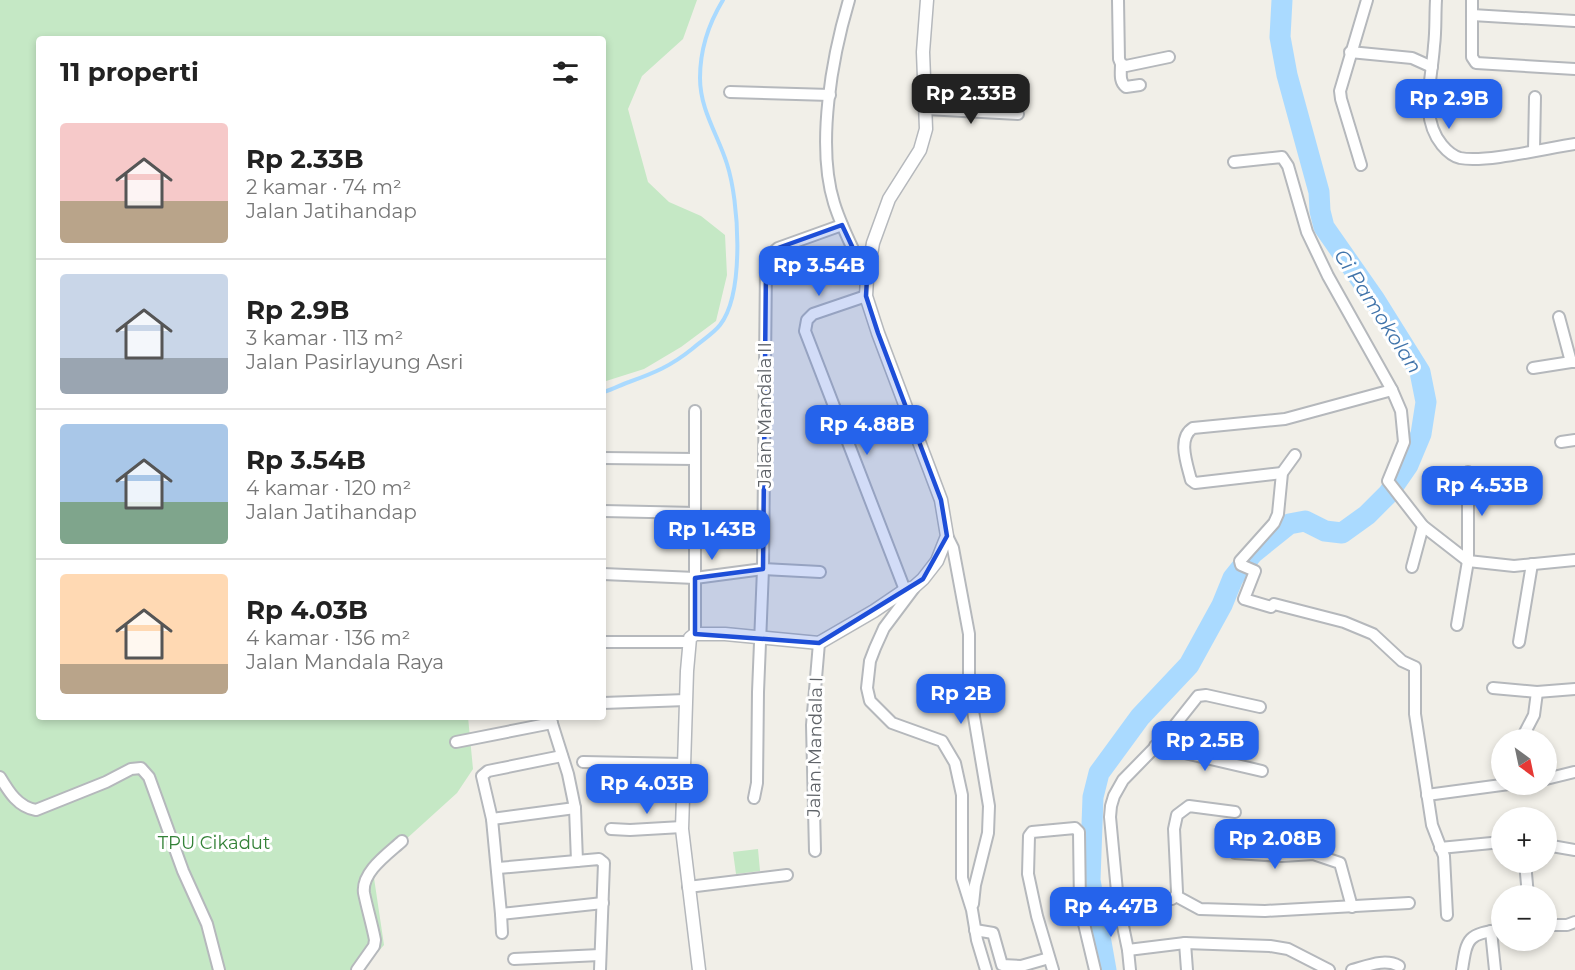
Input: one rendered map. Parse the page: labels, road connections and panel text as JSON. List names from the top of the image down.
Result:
{
  "streets": {
    "street": ["Jalan Mandala II", "Jalan Mandala I"]
  },
  "water": ["Ci Pamokolan"],
  "parks": ["TPU Cikadut"],
  "north": "bottom right",
  "page": {
    "heading": "11 properti",
    "price": [
      "Rp 2.33B",
      "Rp 2.9B",
      "Rp 3.54B",
      "Rp 4.88B",
      "Rp 4.53B",
      "Rp 1.43B",
      "Rp 2B",
      "Rp 2.5B",
      "Rp 4.03B",
      "Rp 2.08B",
      "Rp 4.47B"
    ],
    "list": [
      {
        "name": "Rp 2.33B",
        "note": "2 kamar · 74 m² · Jalan Jatihandap"
      },
      {
        "name": "Rp 2.9B",
        "note": "3 kamar · 113 m² · Jalan Pasirlayung Asri"
      },
      {
        "name": "Rp 3.54B",
        "note": "4 kamar · 120 m² · Jalan Jatihandap"
      },
      {
        "name": "Rp 4.03B",
        "note": "4 kamar · 136 m² · Jalan Mandala Raya"
      }
    ],
    "map_buttons": ["+", "−"]
  }
}
